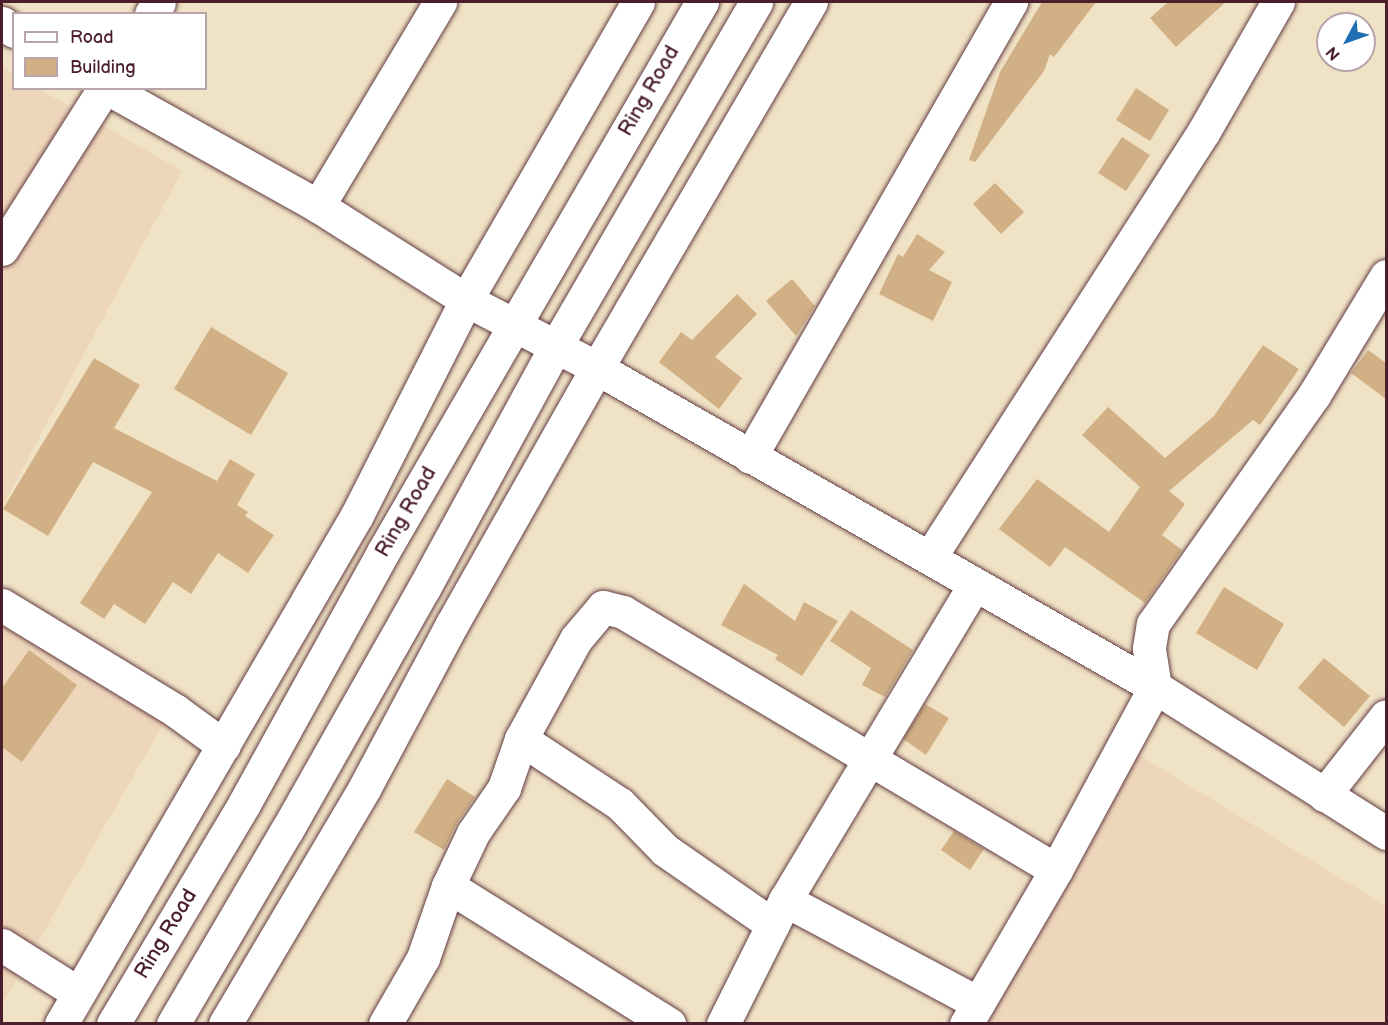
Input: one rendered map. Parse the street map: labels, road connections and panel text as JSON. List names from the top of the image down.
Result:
{
  "streets": {
    "main road": ["Ring Road"]
  },
  "legend": ["Road", "Building"],
  "north": "bottom left"
}
